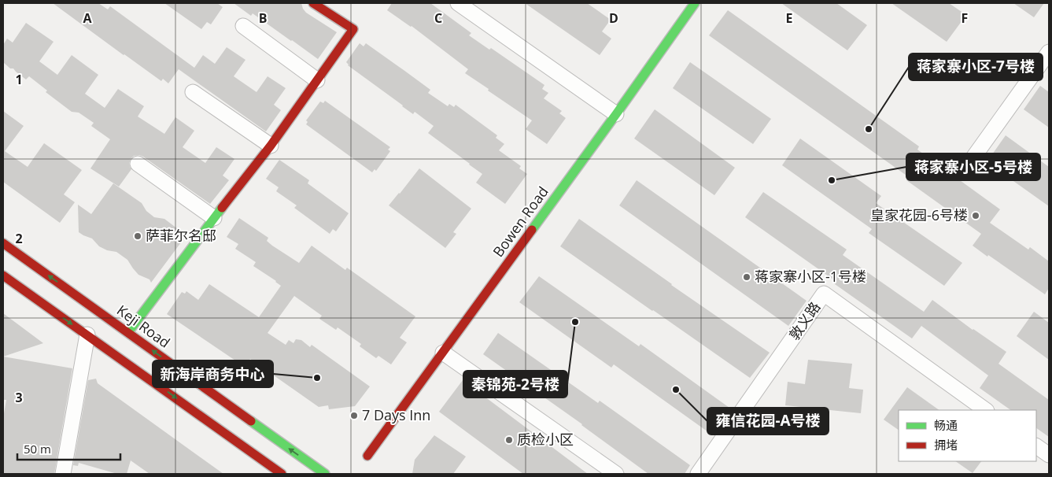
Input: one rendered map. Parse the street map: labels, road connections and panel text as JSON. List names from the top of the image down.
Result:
{
  "streets": {
    "street": ["Bowen Road", "敦义路", "Keji Road"]
  },
  "places": [
    "蒋家寨小区-7号楼",
    "蒋家寨小区-5号楼",
    "皇家花园-6号楼",
    "萨菲尔名邸",
    "蒋家寨小区-1号楼",
    "秦锦苑-2号楼",
    "新海岸商务中心",
    "雍信花园-A号楼",
    "7 Days Inn",
    "质检小区"
  ],
  "legend": ["畅通", "拥堵"],
  "scale_bar": "50 m",
  "grid": {
    "columns": [
      "A",
      "B",
      "C",
      "D",
      "E",
      "F"
    ],
    "rows": ["1", "2", "3"]
  }
}
